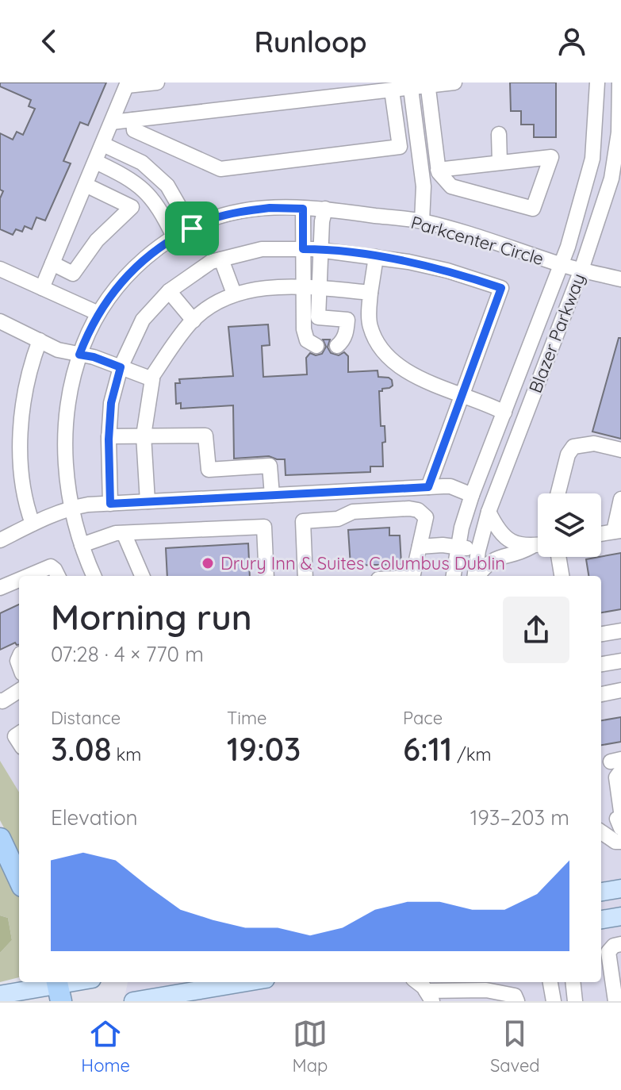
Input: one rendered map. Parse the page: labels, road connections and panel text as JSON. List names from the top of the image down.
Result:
{
  "streets": {
    "street": ["Parkcenter Circle", "Blazer Parkway"]
  },
  "crossings": [
    ["Parkcenter Circle", "Blazer Parkway"]
  ],
  "places": ["Drury Inn & Suites Columbus Dublin"],
  "page": {
    "header": "Runloop",
    "heading": ["Morning run", "07:28 · 4 × 770 m"],
    "stats": [
      ["Distance", "3.08 km"],
      ["Time", "19:03"],
      ["Pace", "6:11 /km"]
    ],
    "chart": ["Elevation", "193–203 m"],
    "tabs": ["Home", "Map", "Saved"]
  }
}
